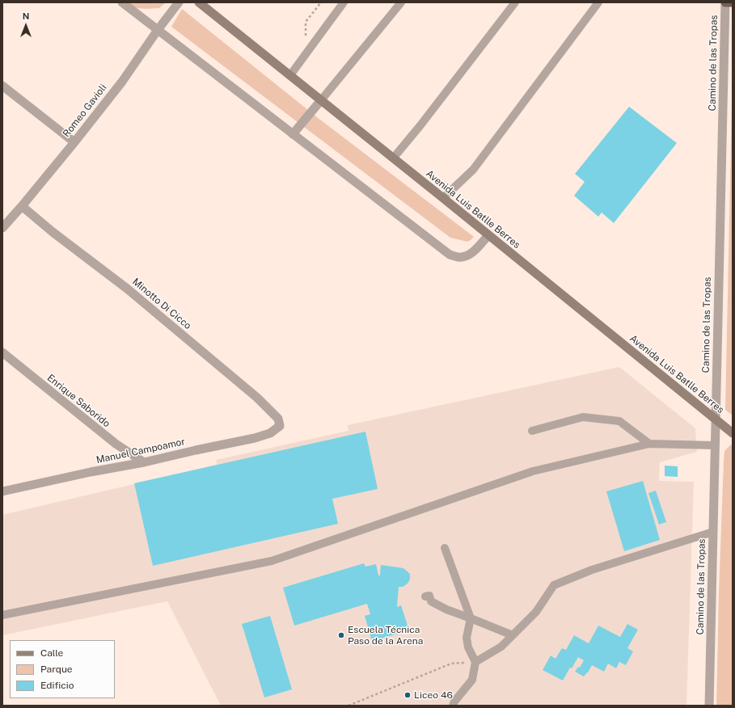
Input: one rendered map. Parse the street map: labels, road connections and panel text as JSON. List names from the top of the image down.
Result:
{
  "streets": {
    "main road": ["Avenida Luis Batlle Berres"],
    "street": [
      "Camino de las Tropas",
      "Romeo Gavioli",
      "Minotto Di Cicco",
      "Enrique Saborido",
      "Manuel Campoamor"
    ]
  },
  "crossings": [
    ["Camino de las Tropas", "Avenida Luis Batlle Berres"],
    ["Romeo Gavioli", "Minotto Di Cicco"],
    ["Minotto Di Cicco", "Manuel Campoamor"],
    ["Enrique Saborido", "Manuel Campoamor"]
  ],
  "places": ["Escuela Técnica Paso de la Arena", "Liceo 46"],
  "legend": ["Calle", "Parque", "Edificio"],
  "north": "top"
}
